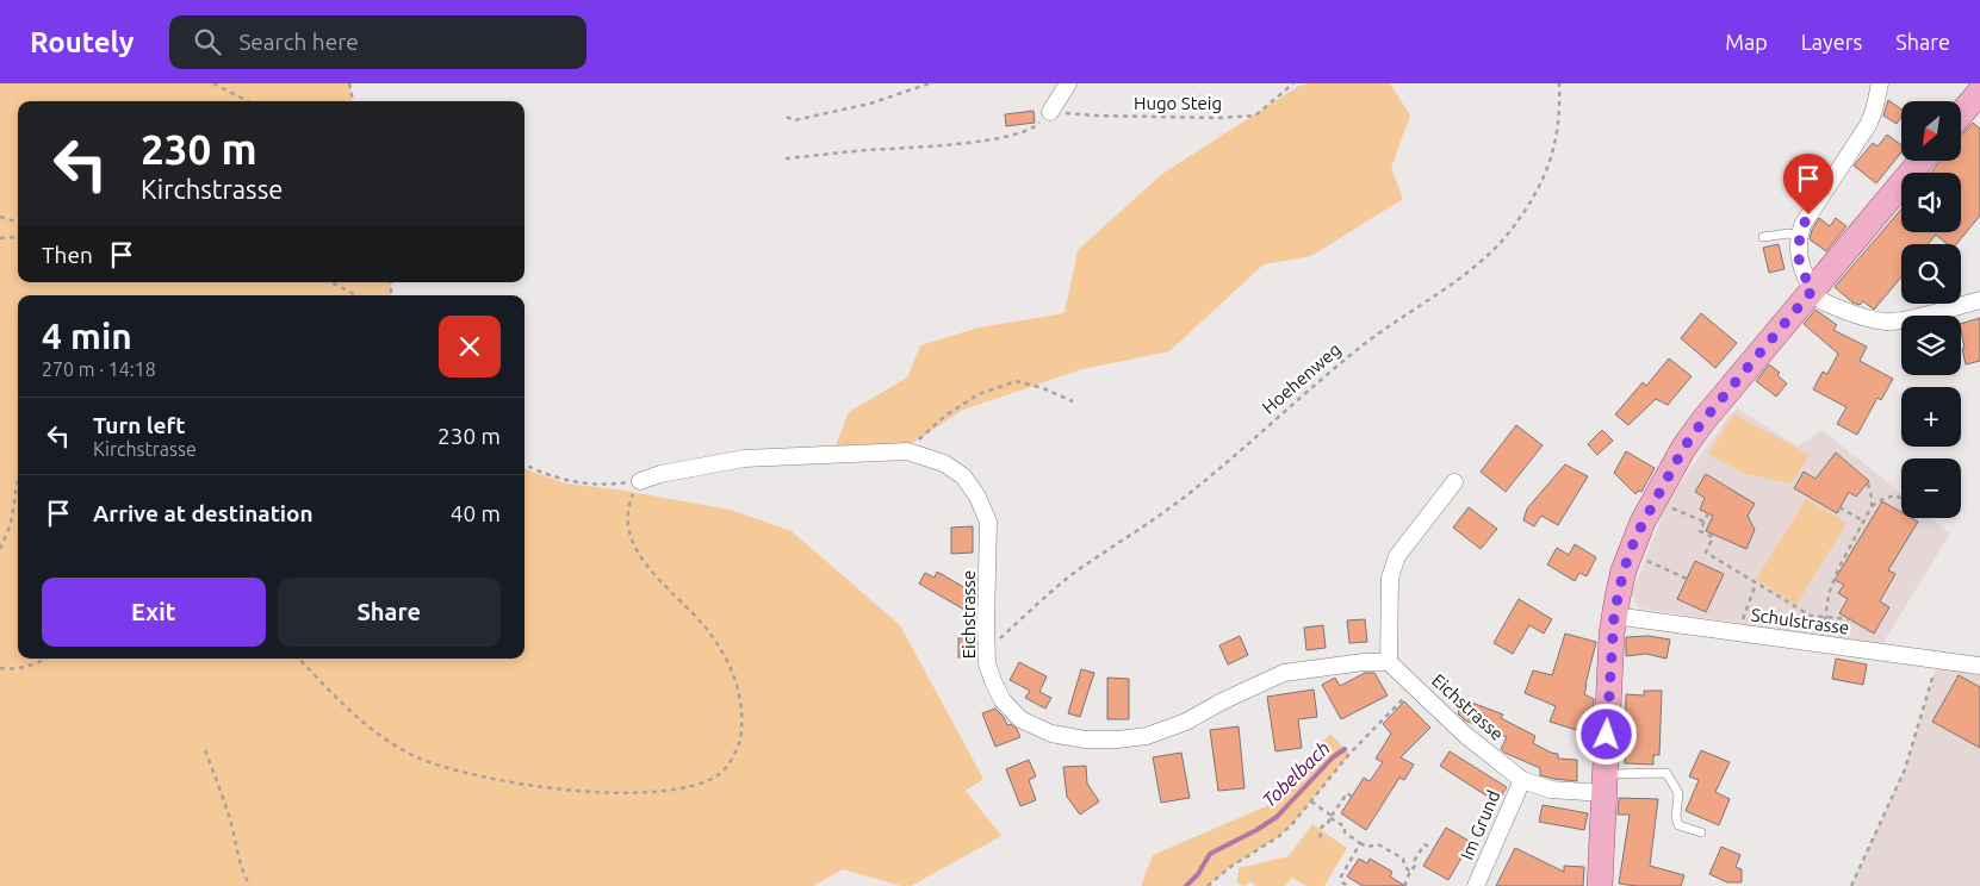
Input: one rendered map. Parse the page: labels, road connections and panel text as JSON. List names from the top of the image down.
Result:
{
  "streets": {
    "street": ["Eichstrasse", "Schulstrasse", "Im Grund"],
    "path": ["Hugo Steig", "Hoehenweg"]
  },
  "crossings": [
    ["Hoehenweg", "Eichstrasse"],
    ["Eichstrasse", "Im Grund"]
  ],
  "water": ["Tobelbach"],
  "north": "bottom left",
  "page": {
    "header": "Routely",
    "search": "Search here",
    "nav": ["Map", "Layers", "Share"],
    "map_buttons": ["+", "−"],
    "turn": ["230 m", "Kirchstrasse"],
    "then": "Then",
    "heading": ["4 min", "270 m · 14:18"],
    "list": [
      {
        "name": "Turn left",
        "note": "Kirchstrasse",
        "value": "230 m"
      },
      {
        "name": "Arrive at destination",
        "value": "40 m"
      }
    ],
    "buttons": ["Exit", "Share"]
  }
}
